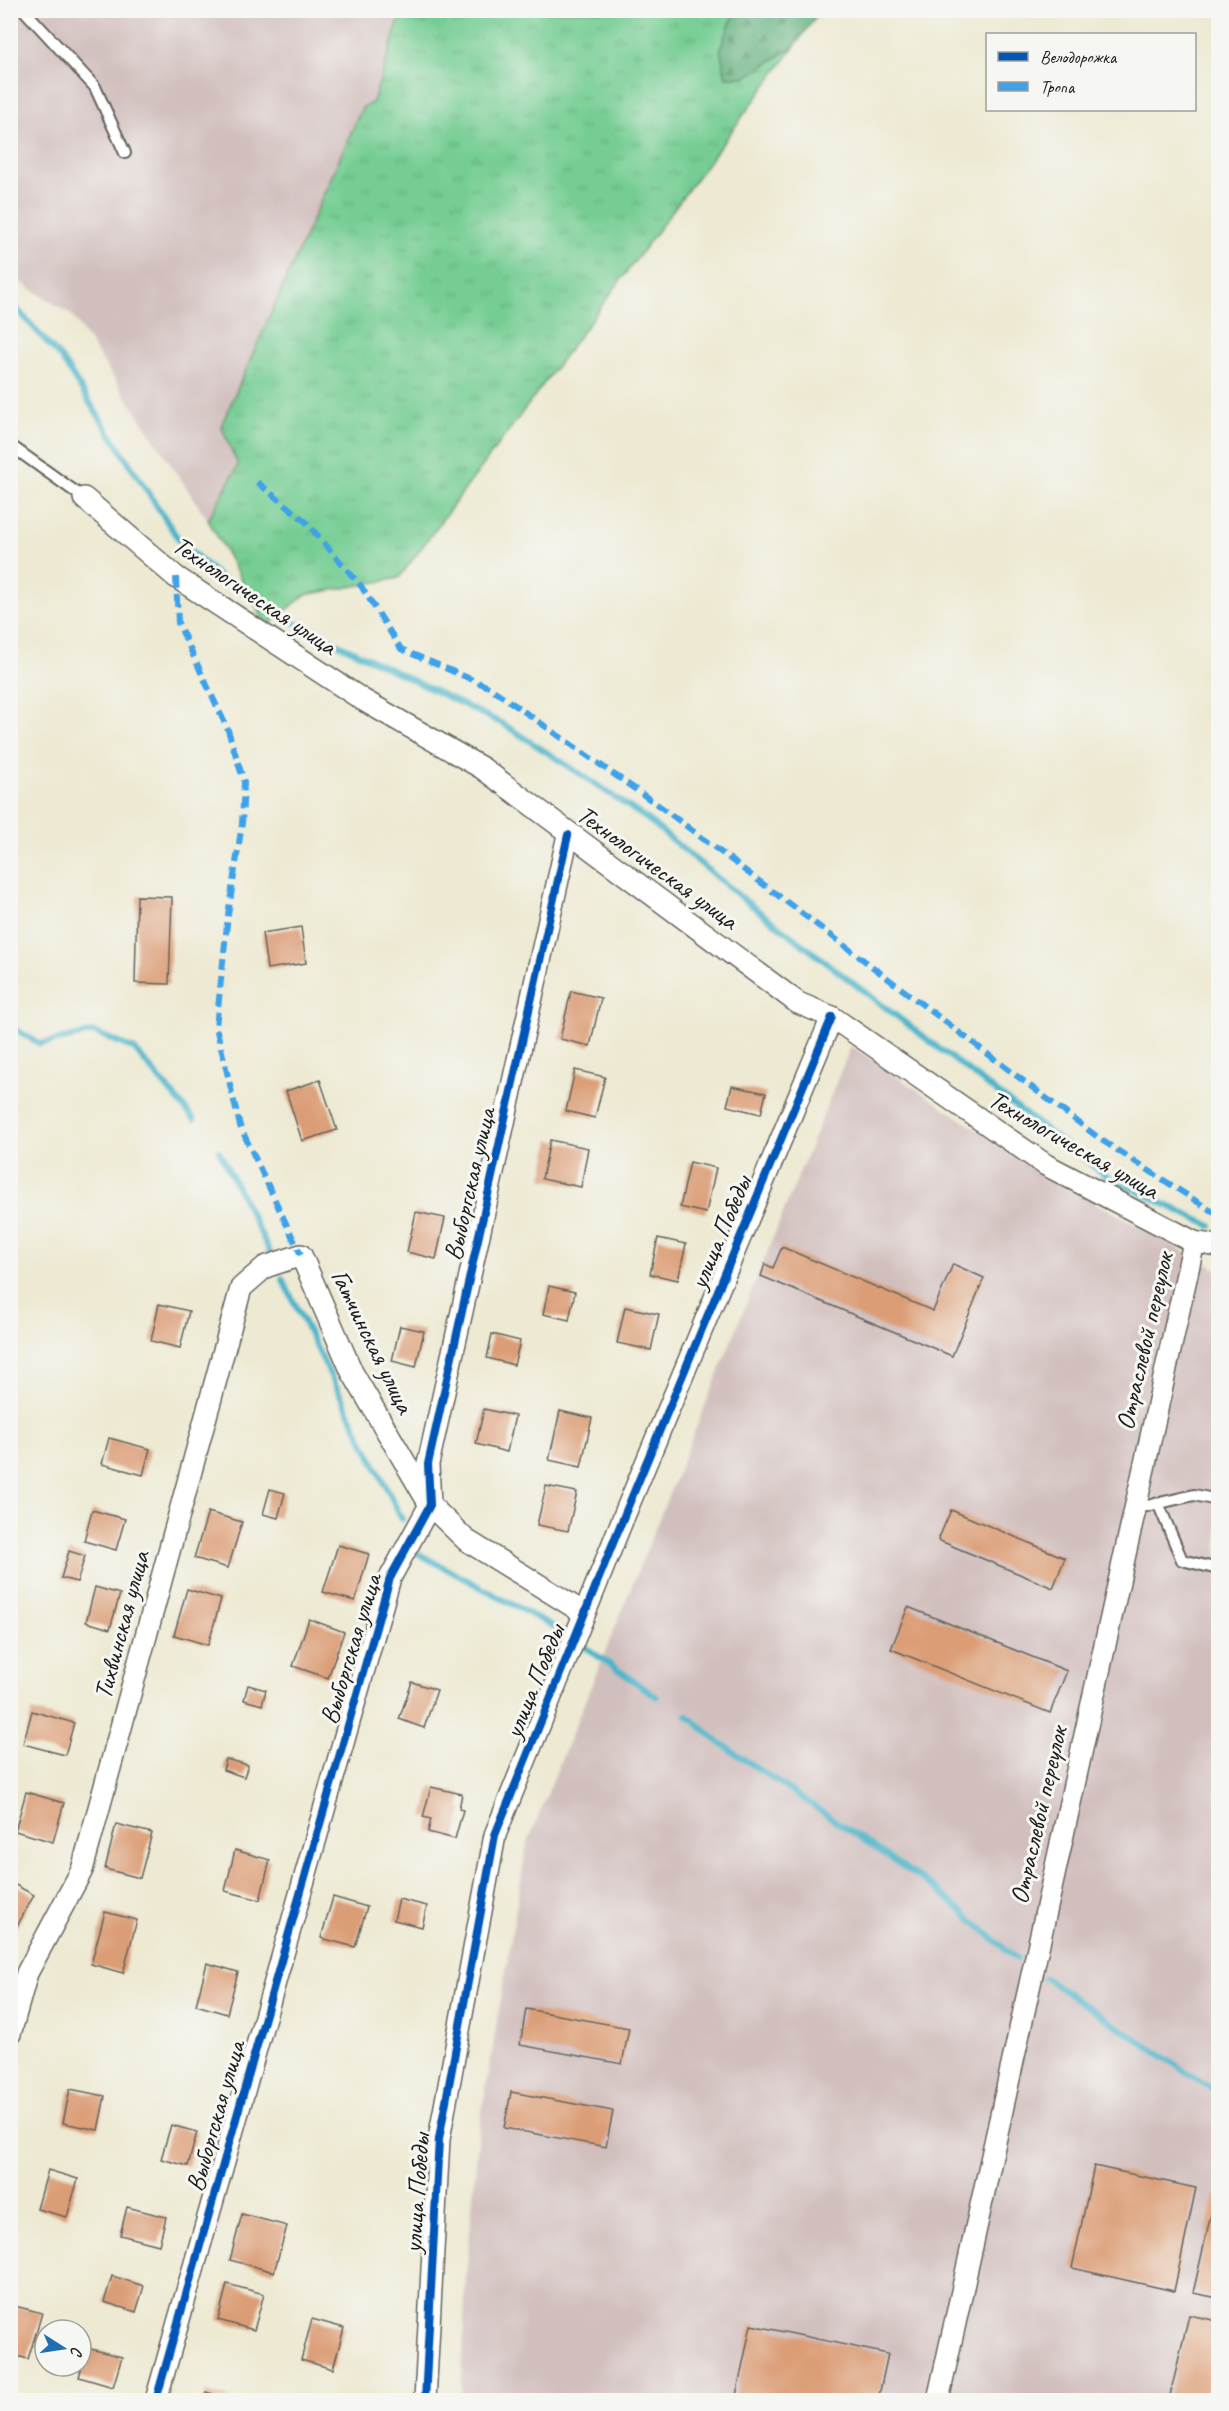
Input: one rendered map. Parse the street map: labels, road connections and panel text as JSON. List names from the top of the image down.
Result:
{
  "streets": {
    "street": [
      "Технологическая улица",
      "Выборгская улица",
      "улица Победы",
      "Гатчинская улица",
      "Отраслевой переулок",
      "Тихвинская улица"
    ]
  },
  "crossings": [
    ["Технологическая улица", "Выборгская улица"],
    ["Технологическая улица", "улица Победы"],
    ["Технологическая улица", "Отраслевой переулок"],
    ["Выборгская улица", "Гатчинская улица"],
    ["улица Победы", "Гатчинская улица"],
    ["Гатчинская улица", "Тихвинская улица"]
  ],
  "legend": ["Велодорожка", "Тропа"],
  "north": "right"
}
